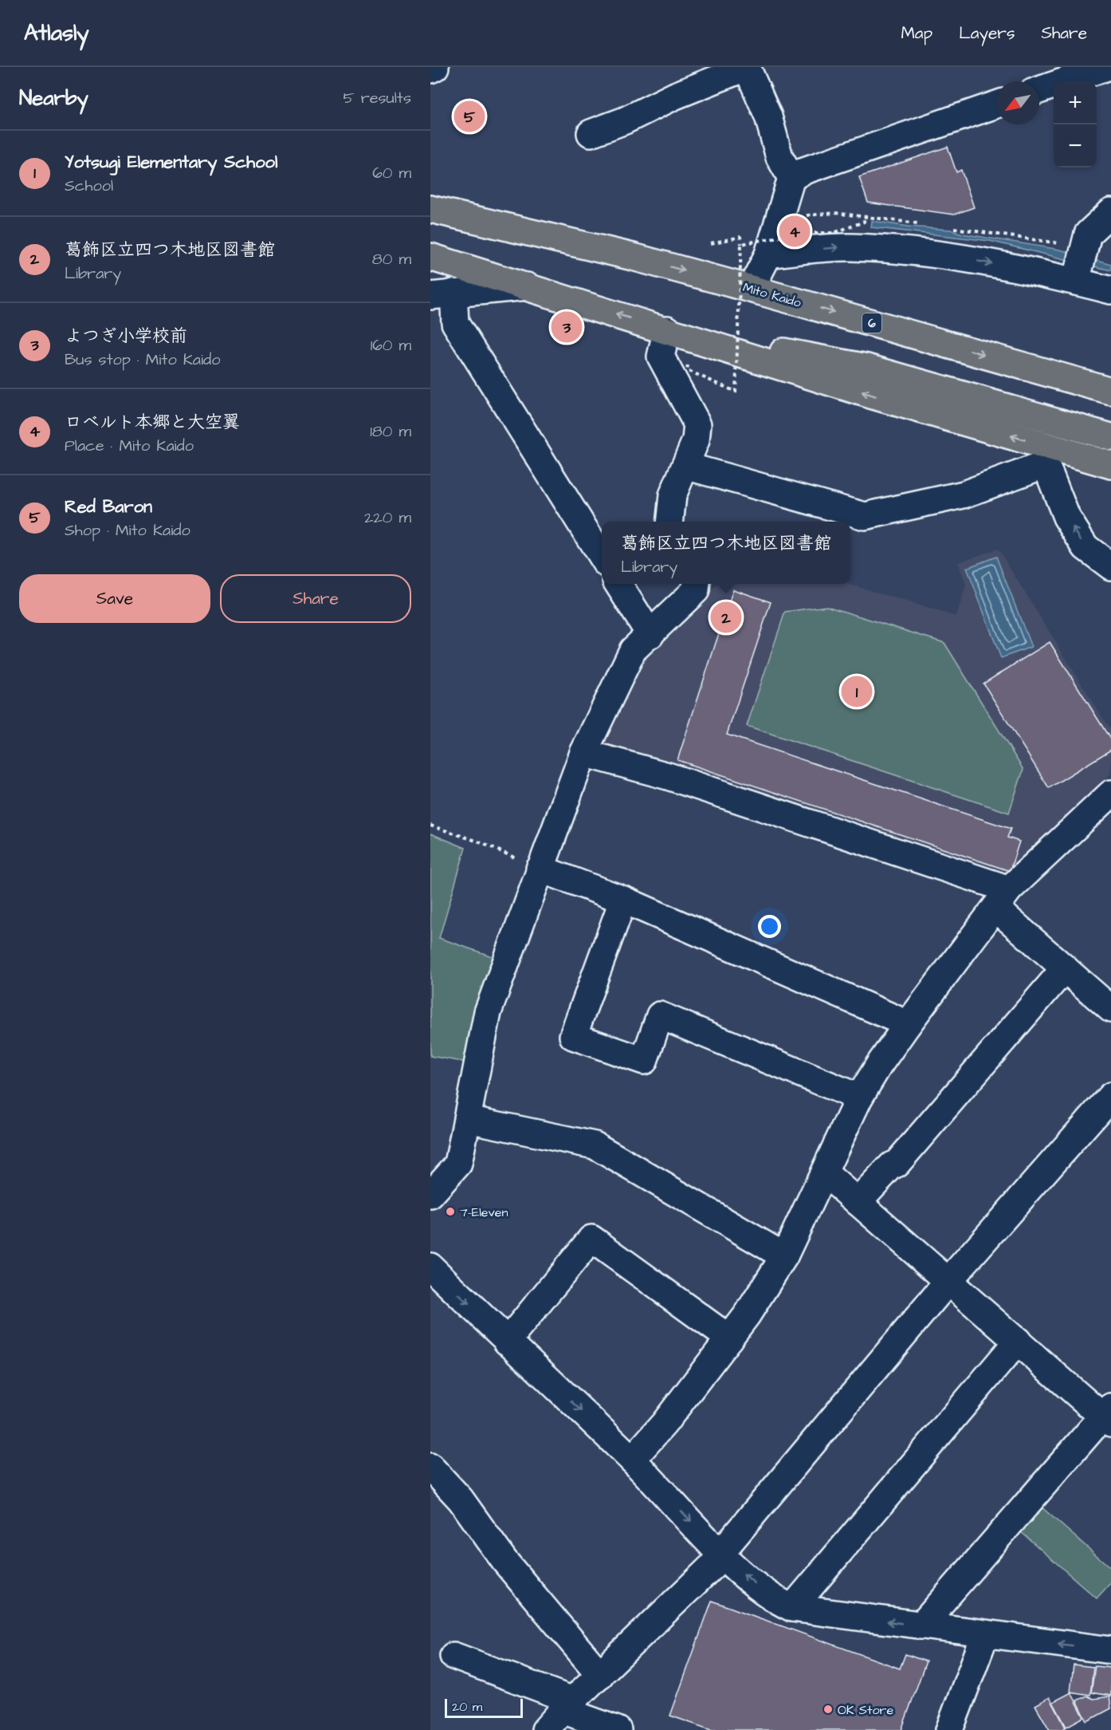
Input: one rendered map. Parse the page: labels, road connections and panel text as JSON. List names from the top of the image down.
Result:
{
  "streets": {
    "highway": ["Mito Kaido", "6"]
  },
  "places": ["7-Eleven", "OK Store"],
  "scale_bar": "20 m",
  "north": "bottom left",
  "page": {
    "header": "Atlasly",
    "nav": ["Map", "Layers", "Share"],
    "heading": ["Nearby", "5 results"],
    "map_buttons": ["+", "−"],
    "pins": [
      "5",
      "4",
      "3",
      "2",
      "1"
    ],
    "list": [
      {
        "mark": "1",
        "name": "Yotsugi Elementary School",
        "note": "School",
        "value": "60 m"
      },
      {
        "mark": "2",
        "name": "葛飾区立四つ木地区図書館",
        "note": "Library",
        "value": "80 m"
      },
      {
        "mark": "3",
        "name": "よつぎ小学校前",
        "note": "Bus stop · Mito Kaido",
        "value": "160 m"
      },
      {
        "mark": "4",
        "name": "ロベルト本郷と大空翼",
        "note": "Place · Mito Kaido",
        "value": "180 m"
      },
      {
        "mark": "5",
        "name": "Red Baron",
        "note": "Shop · Mito Kaido",
        "value": "220 m"
      }
    ],
    "popup": ["葛飾区立四つ木地区図書館", "Library"],
    "buttons": ["Save", "Share"],
    "scale": "20 m"
  }
}
